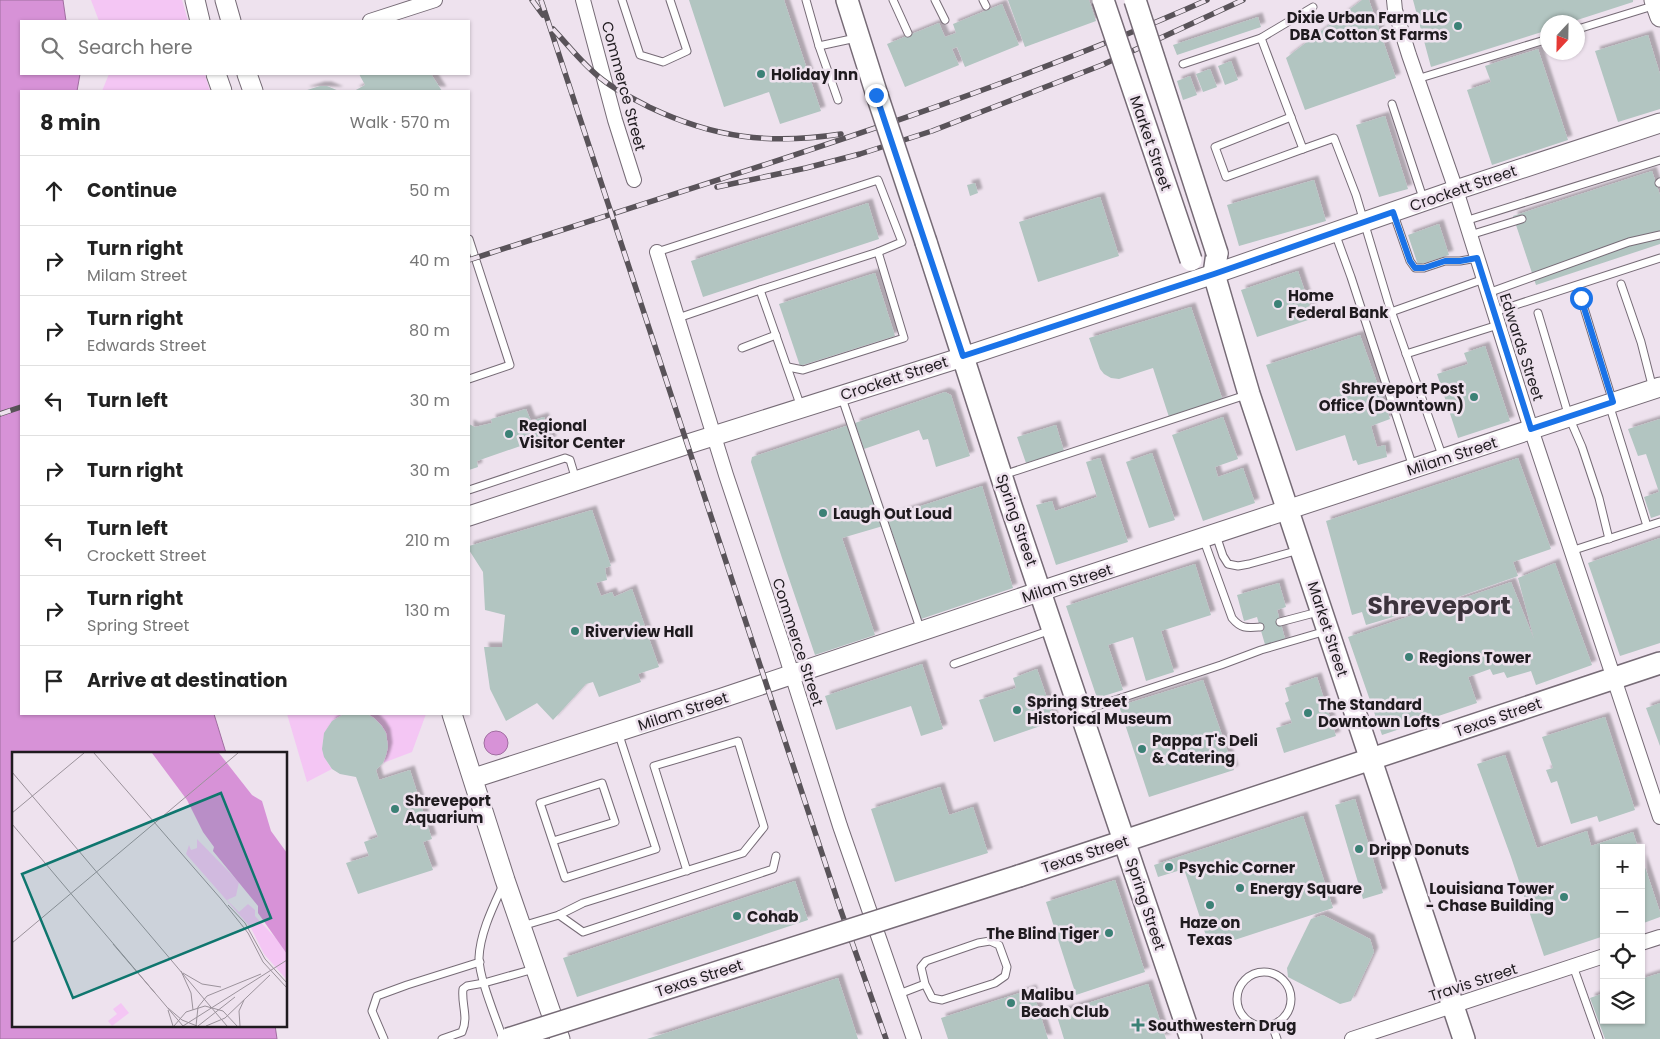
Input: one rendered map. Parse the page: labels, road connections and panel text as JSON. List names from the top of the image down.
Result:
{
  "streets": {
    "main road": ["Market Street", "Spring Street", "Texas Street"],
    "street": [
      "Commerce Street",
      "Crockett Street",
      "Edwards Street",
      "Milam Street",
      "Travis Street"
    ]
  },
  "crossings": [
    ["Commerce Street", "Crockett Street"],
    ["Commerce Street", "Milam Street"],
    ["Market Street", "Crockett Street"],
    ["Market Street", "Milam Street"],
    ["Market Street", "Texas Street"],
    ["Market Street", "Travis Street"],
    ["Crockett Street", "Edwards Street"],
    ["Crockett Street", "Spring Street"],
    ["Edwards Street", "Milam Street"],
    ["Edwards Street", "Texas Street"],
    ["Milam Street", "Spring Street"],
    ["Spring Street", "Texas Street"]
  ],
  "districts": ["Shreveport"],
  "places": {
    "other": [
      "Dixie Urban Farm LLC DBA Cotton St Farms",
      "Holiday Inn",
      "Home Federal Bank",
      "Shreveport Post Office (Downtown)",
      "Regional Visitor Center",
      "Laugh Out Loud",
      "Riverview Hall",
      "Regions Tower",
      "Spring Street Historical Museum",
      "The Standard Downtown Lofts",
      "Pappa T's Deli & Catering",
      "Shreveport Aquarium",
      "Dripp Donuts",
      "Psychic Corner",
      "Energy Square",
      "Louisiana Tower - Chase Building",
      "Haze on Texas",
      "Cohab",
      "The Blind Tiger",
      "Malibu Beach Club"
    ],
    "health": ["Southwestern Drug"]
  },
  "north": "bottom",
  "page": {
    "search": "Search here",
    "heading": ["8 min", "Walk · 570 m"],
    "list": [
      ["Continue", "50 m"],
      ["Turn right", "Milam Street", "40 m"],
      ["Turn right", "Edwards Street", "80 m"],
      ["Turn left", "30 m"],
      ["Turn right", "30 m"],
      ["Turn left", "Crockett Street", "210 m"],
      ["Turn right", "Spring Street", "130 m"],
      "Arrive at destination"
    ],
    "map_buttons": ["+", "−"]
  }
}
